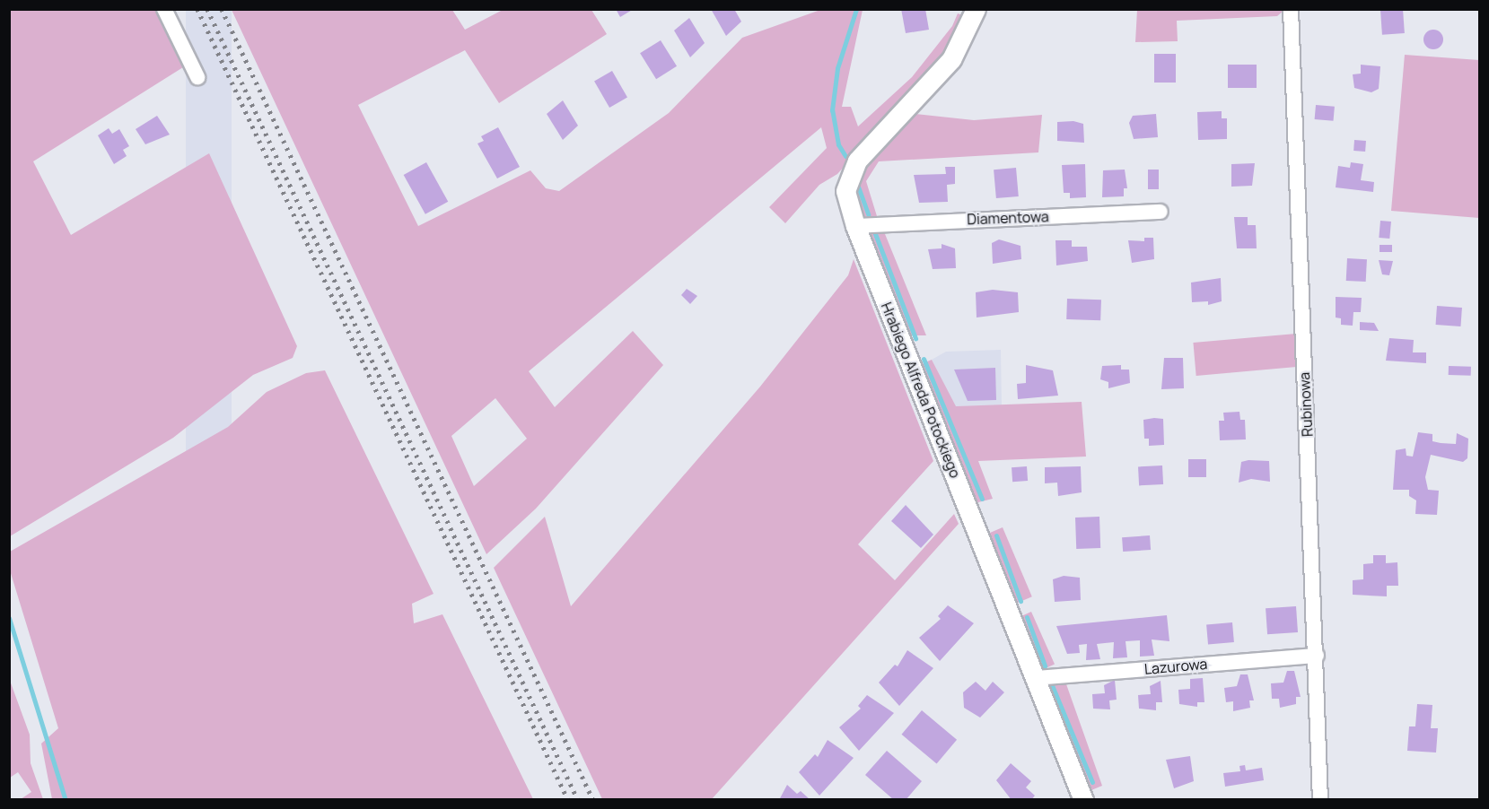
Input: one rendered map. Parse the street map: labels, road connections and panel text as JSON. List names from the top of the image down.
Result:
{
  "streets": {
    "street": [
      "Diamentowa",
      "Hrabiego Alfreda Potockiego",
      "Rubinowa",
      "Lazurowa"
    ]
  },
  "crossings": [
    ["Diamentowa", "Hrabiego Alfreda Potockiego"],
    ["Hrabiego Alfreda Potockiego", "Lazurowa"],
    ["Rubinowa", "Lazurowa"]
  ]
}
